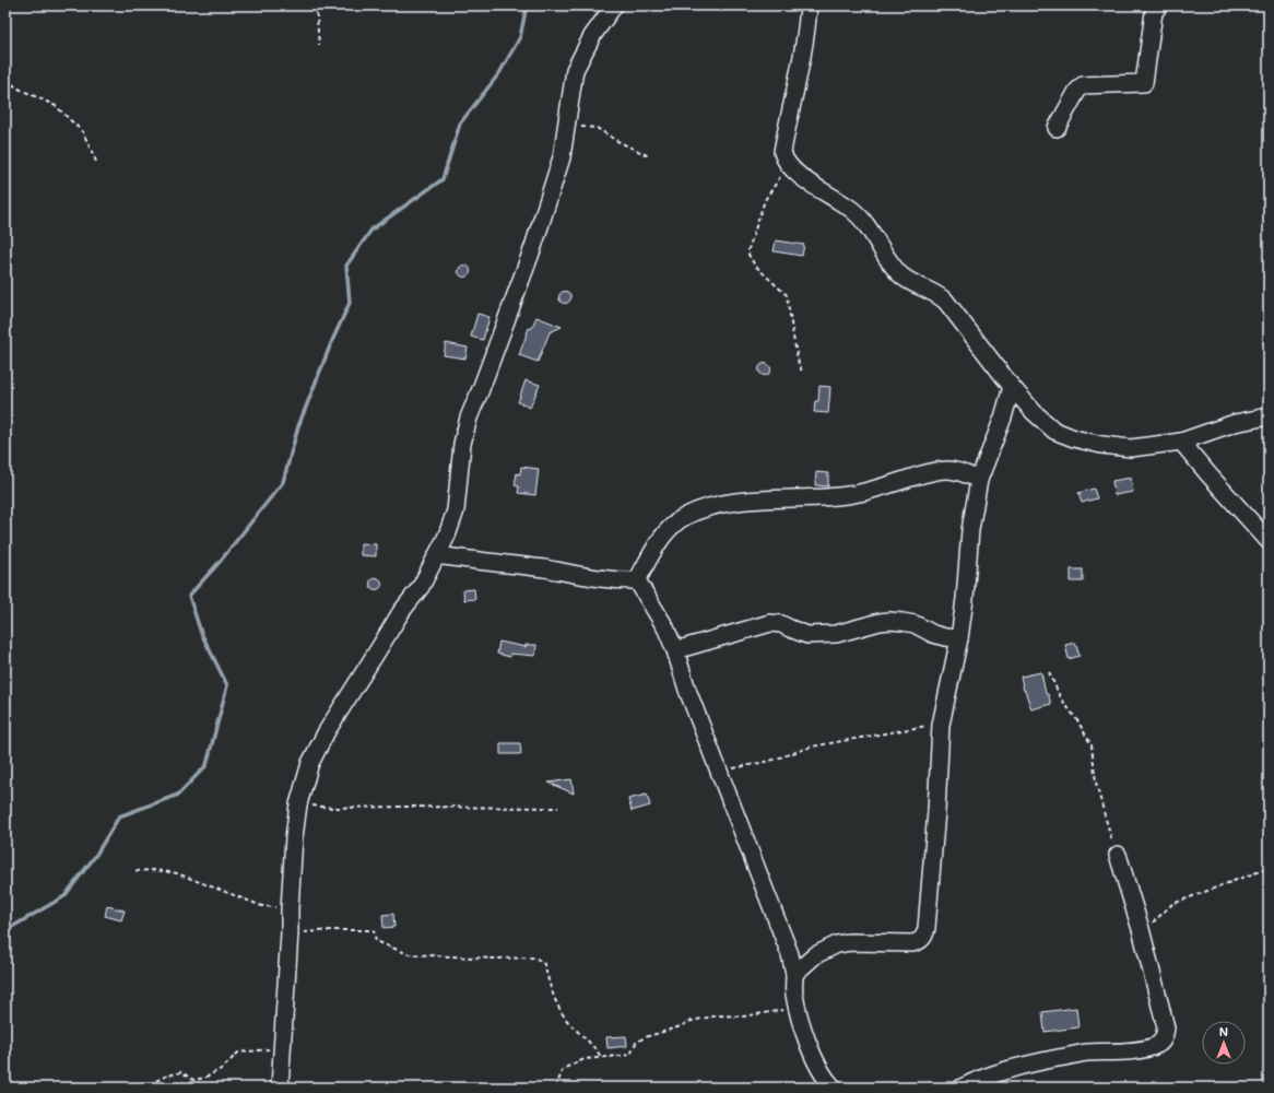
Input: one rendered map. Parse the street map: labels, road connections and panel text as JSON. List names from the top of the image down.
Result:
{
  "north": "top"
}
